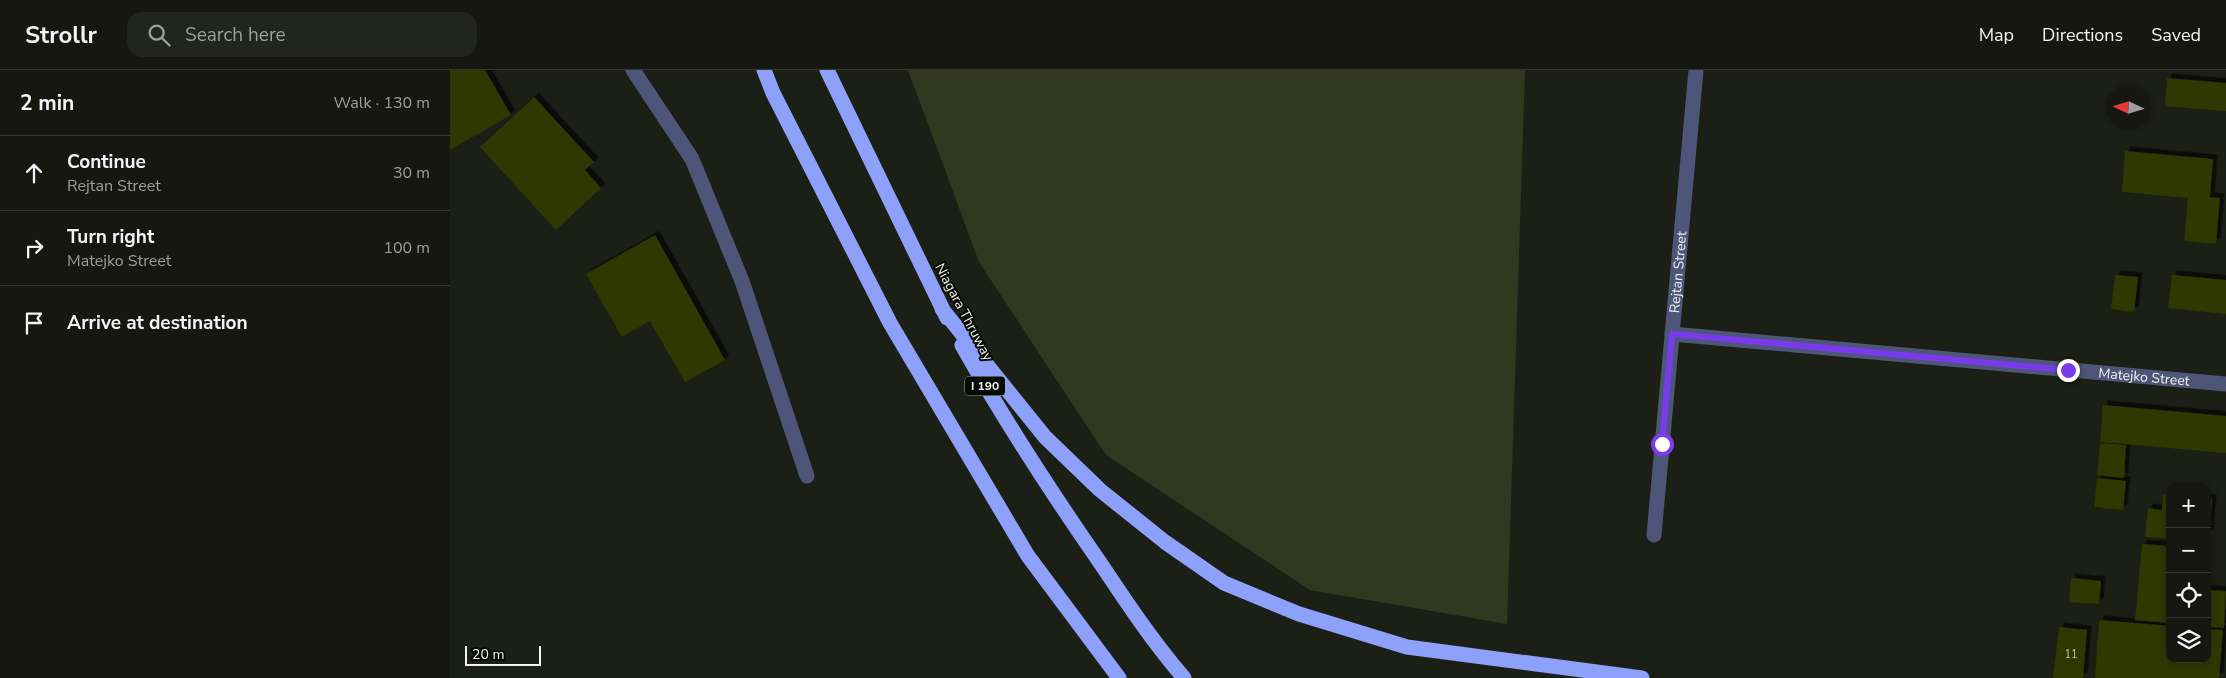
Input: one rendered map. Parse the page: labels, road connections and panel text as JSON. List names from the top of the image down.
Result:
{
  "streets": {
    "highway": ["Niagara Thruway", "I 190"],
    "street": ["Rejtan Street", "Matejko Street"]
  },
  "crossings": [
    ["Rejtan Street", "Matejko Street"]
  ],
  "house_numbers": ["11"],
  "scale_bar": "20 m",
  "north": "left",
  "page": {
    "header": "Strollr",
    "search": "Search here",
    "nav": ["Map", "Directions", "Saved"],
    "heading": ["2 min", "Walk · 130 m"],
    "list": [
      ["Continue", "Rejtan Street", "30 m"],
      ["Turn right", "Matejko Street", "100 m"],
      "Arrive at destination"
    ],
    "map_buttons": ["+", "−"],
    "scale": "20 m"
  }
}
